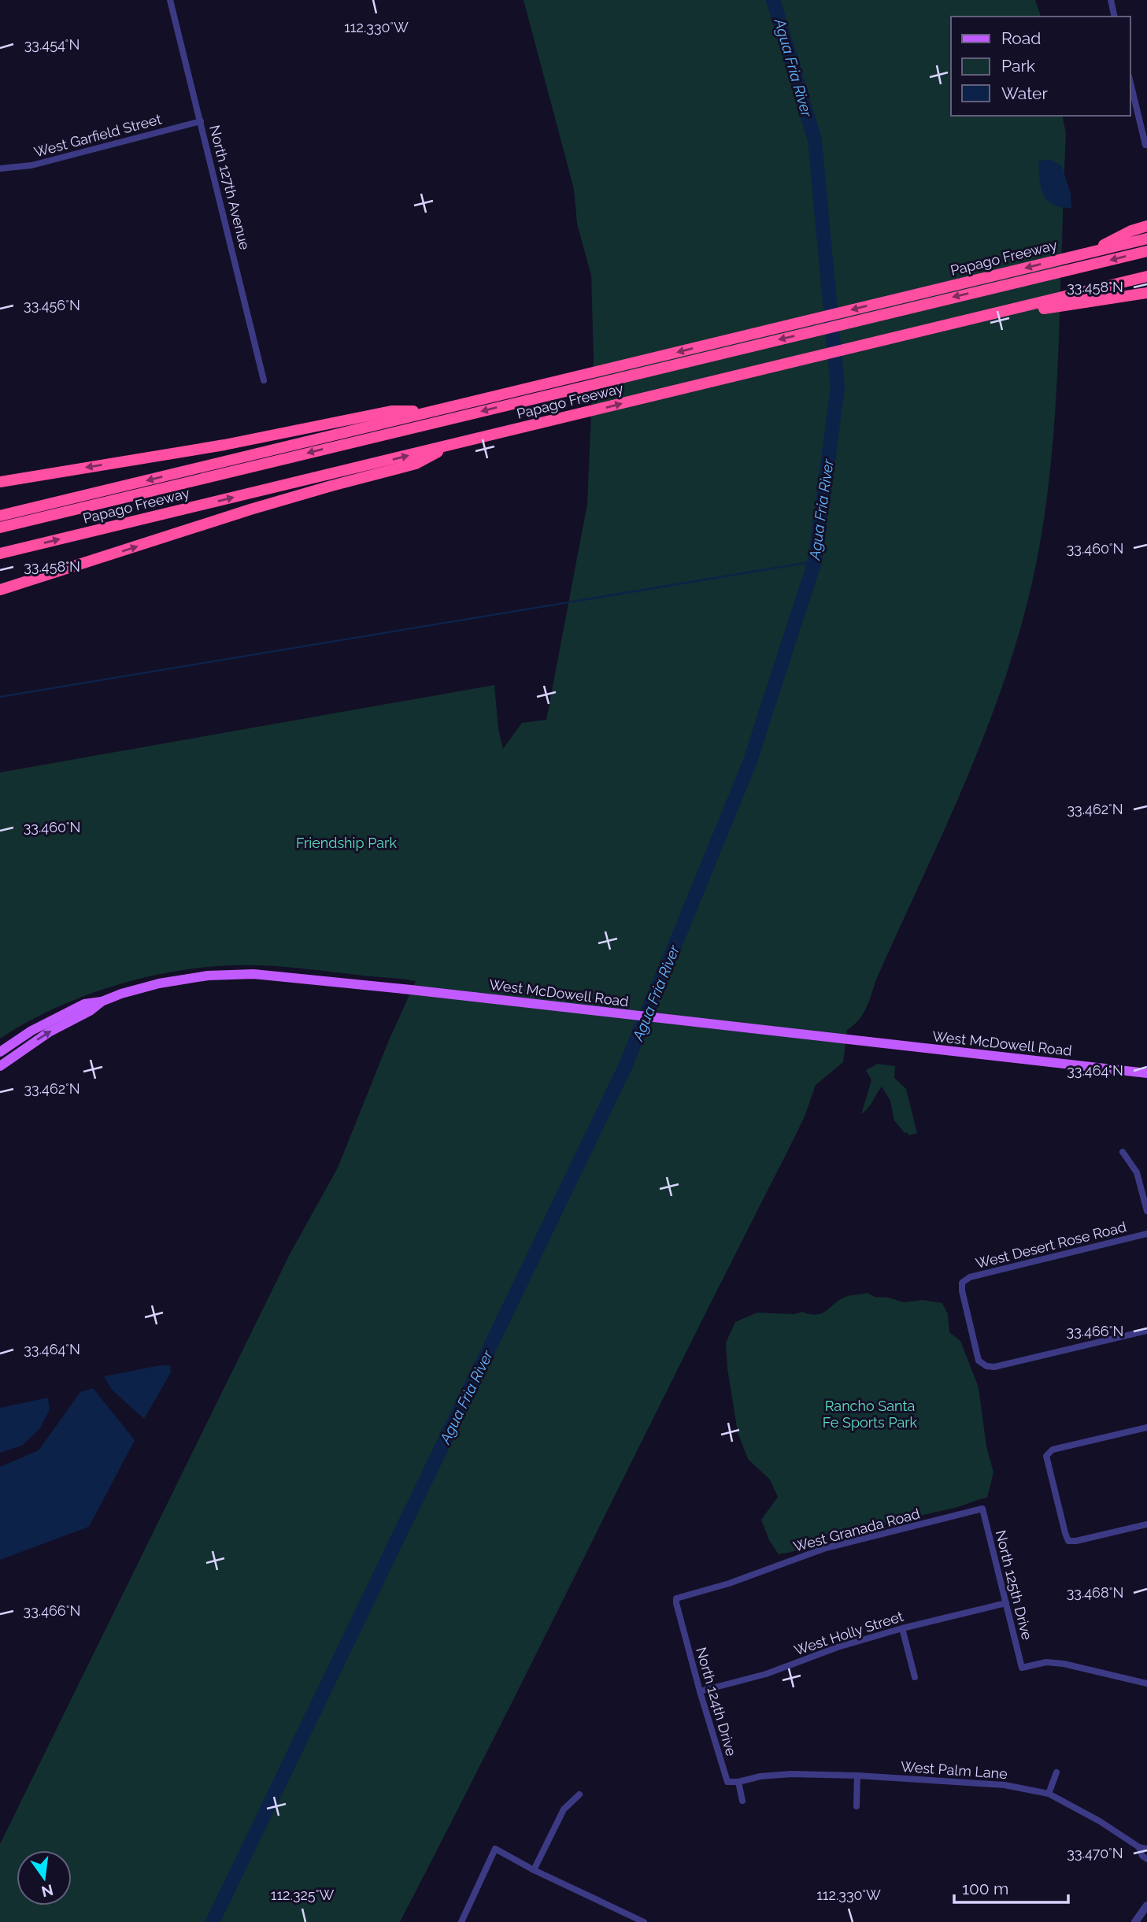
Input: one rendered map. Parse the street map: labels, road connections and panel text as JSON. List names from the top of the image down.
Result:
{
  "streets": {
    "highway": ["Papago Freeway"],
    "main road": ["West McDowell Road"],
    "street": [
      "West Garfield Street",
      "North 127th Avenue",
      "West Desert Rose Road",
      "West Granada Road",
      "North 125th Drive",
      "West Holly Street",
      "North 124th Drive",
      "West Palm Lane"
    ]
  },
  "crossings": [
    ["West Garfield Street", "North 127th Avenue"],
    ["West Granada Road", "North 125th Drive"],
    ["West Granada Road", "North 124th Drive"],
    ["North 125th Drive", "West Holly Street"],
    ["West Holly Street", "North 124th Drive"],
    ["North 124th Drive", "West Palm Lane"]
  ],
  "water": ["Agua Fria River"],
  "parks": ["Friendship Park", "Rancho Santa Fe Sports Park"],
  "legend": ["Road", "Park", "Water"],
  "scale_bar": "100 m",
  "north": "bottom",
  "coordinates": [
    "112.330°W",
    "33.454°N",
    "33.458°N",
    "33.456°N",
    "33.460°N",
    "33.462°N",
    "33.464°N",
    "33.466°N",
    "33.468°N",
    "33.470°N",
    "112.325°W"
  ]
}
